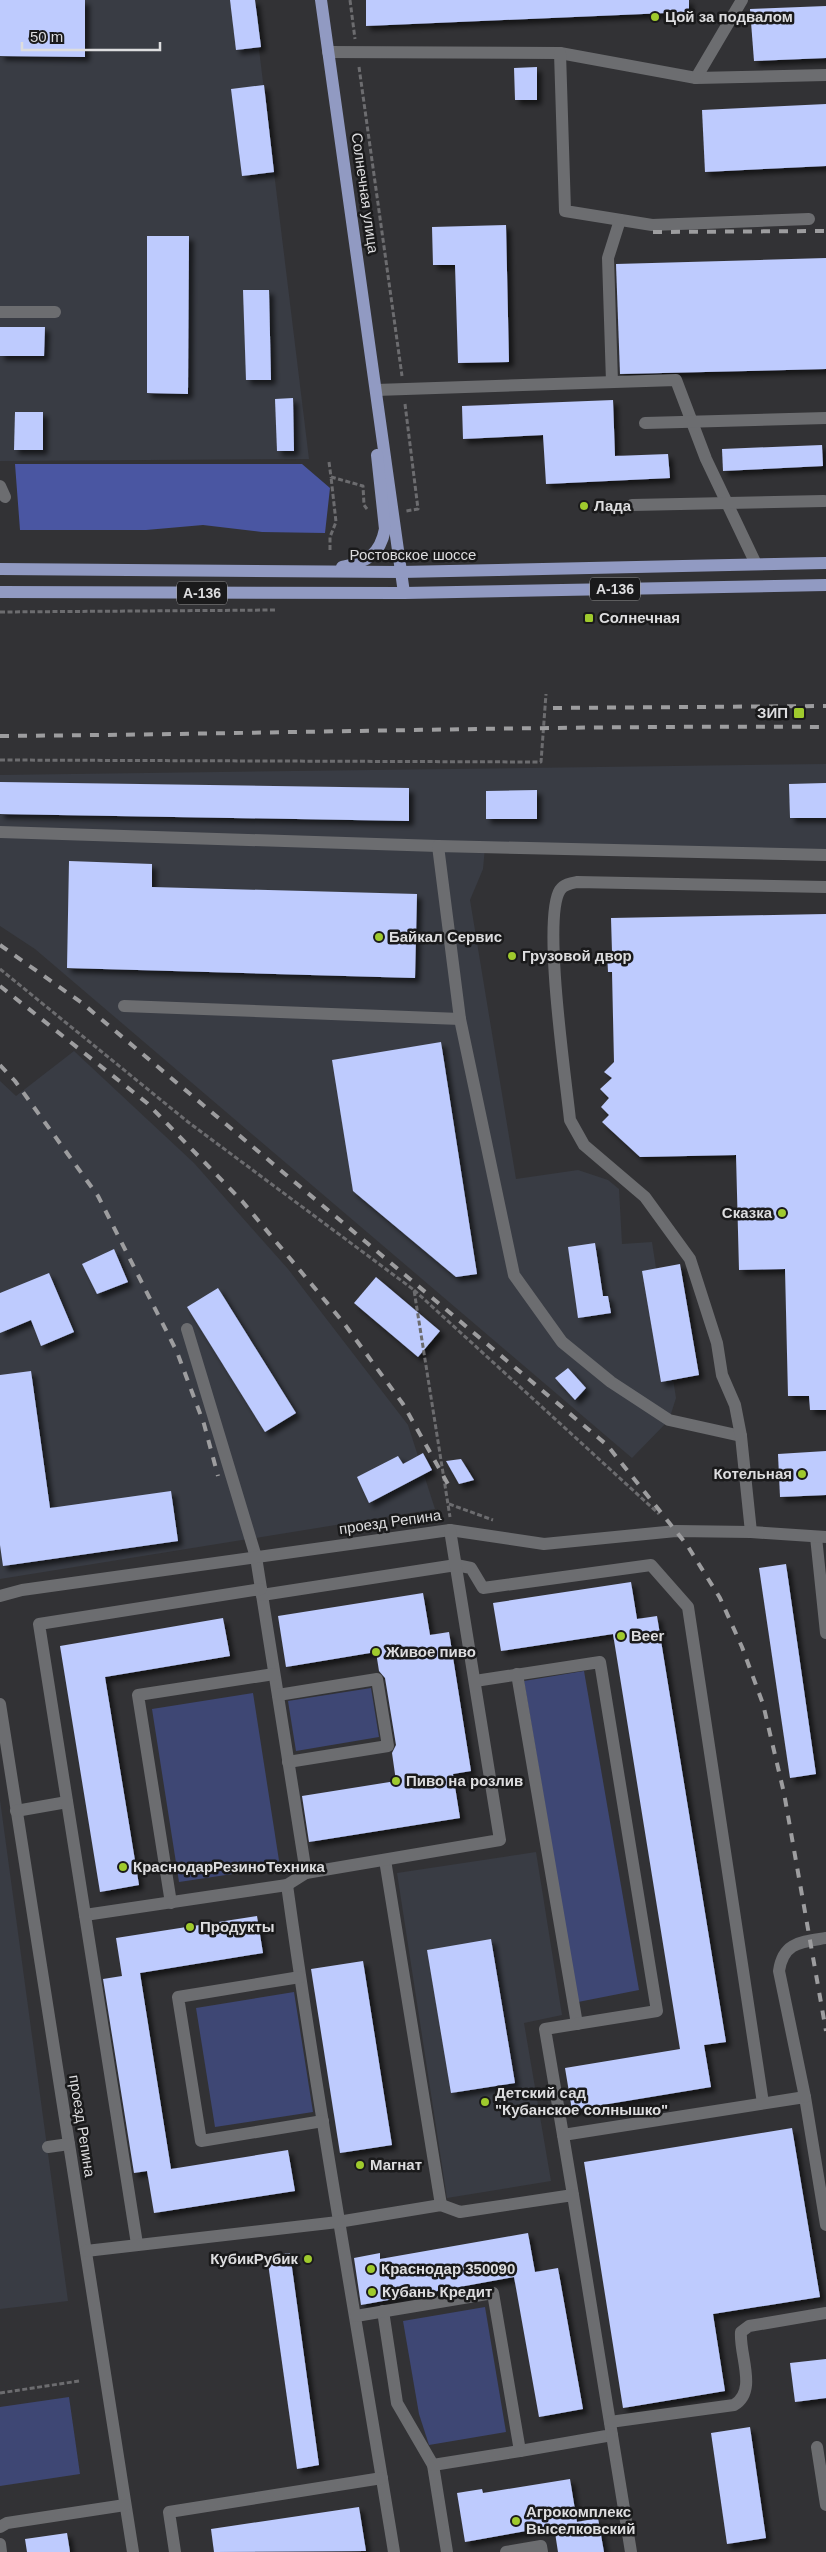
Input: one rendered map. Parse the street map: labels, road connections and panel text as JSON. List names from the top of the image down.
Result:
{
  "streets": {
    "main road": ["Солнечная улица", "Ростовское шоссе", "А-136"],
    "street": ["проезд Репина"]
  },
  "crossings": [
    ["Солнечная улица", "Ростовское шоссе"],
    ["Солнечная улица", "А-136"]
  ],
  "places": {
    "other": [
      "Цой за подвалом",
      "Лада",
      "Байкал Сервис",
      "Грузовой двор",
      "Сказка",
      "Котельная",
      "Beer",
      "Живое пиво",
      "Пиво на розлив",
      "КраснодарРезиноТехника",
      "Продукты",
      "Детский сад \"Кубанское солнышко\"",
      "Магнат",
      "КубикРубик",
      "Краснодар 350090",
      "Кубань Кредит",
      "Агрокомплекс Выселковский"
    ],
    "transit": ["Солнечная", "ЗИП"]
  },
  "scale_bar": "50 m"
}
